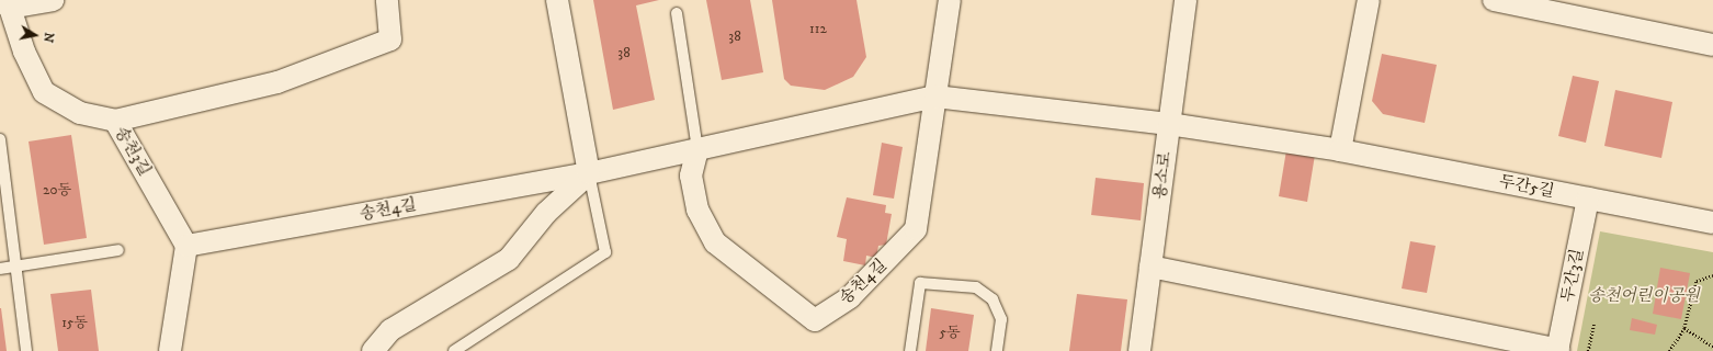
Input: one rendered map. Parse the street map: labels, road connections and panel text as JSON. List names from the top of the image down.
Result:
{
  "streets": {
    "street": [
      "송천3길",
      "용소로",
      "두간5길",
      "송천4길",
      "두간3길"
    ]
  },
  "crossings": [
    ["송천3길", "송천4길"],
    ["용소로", "두간5길"],
    ["용소로", "송천4길"],
    ["두간5길", "송천4길"],
    ["두간5길", "두간3길"]
  ],
  "parks": ["송천어린이공원"],
  "house_numbers": [
    "112",
    "38",
    "38",
    "20동",
    "15동",
    "5동"
  ],
  "north": "right"
}
